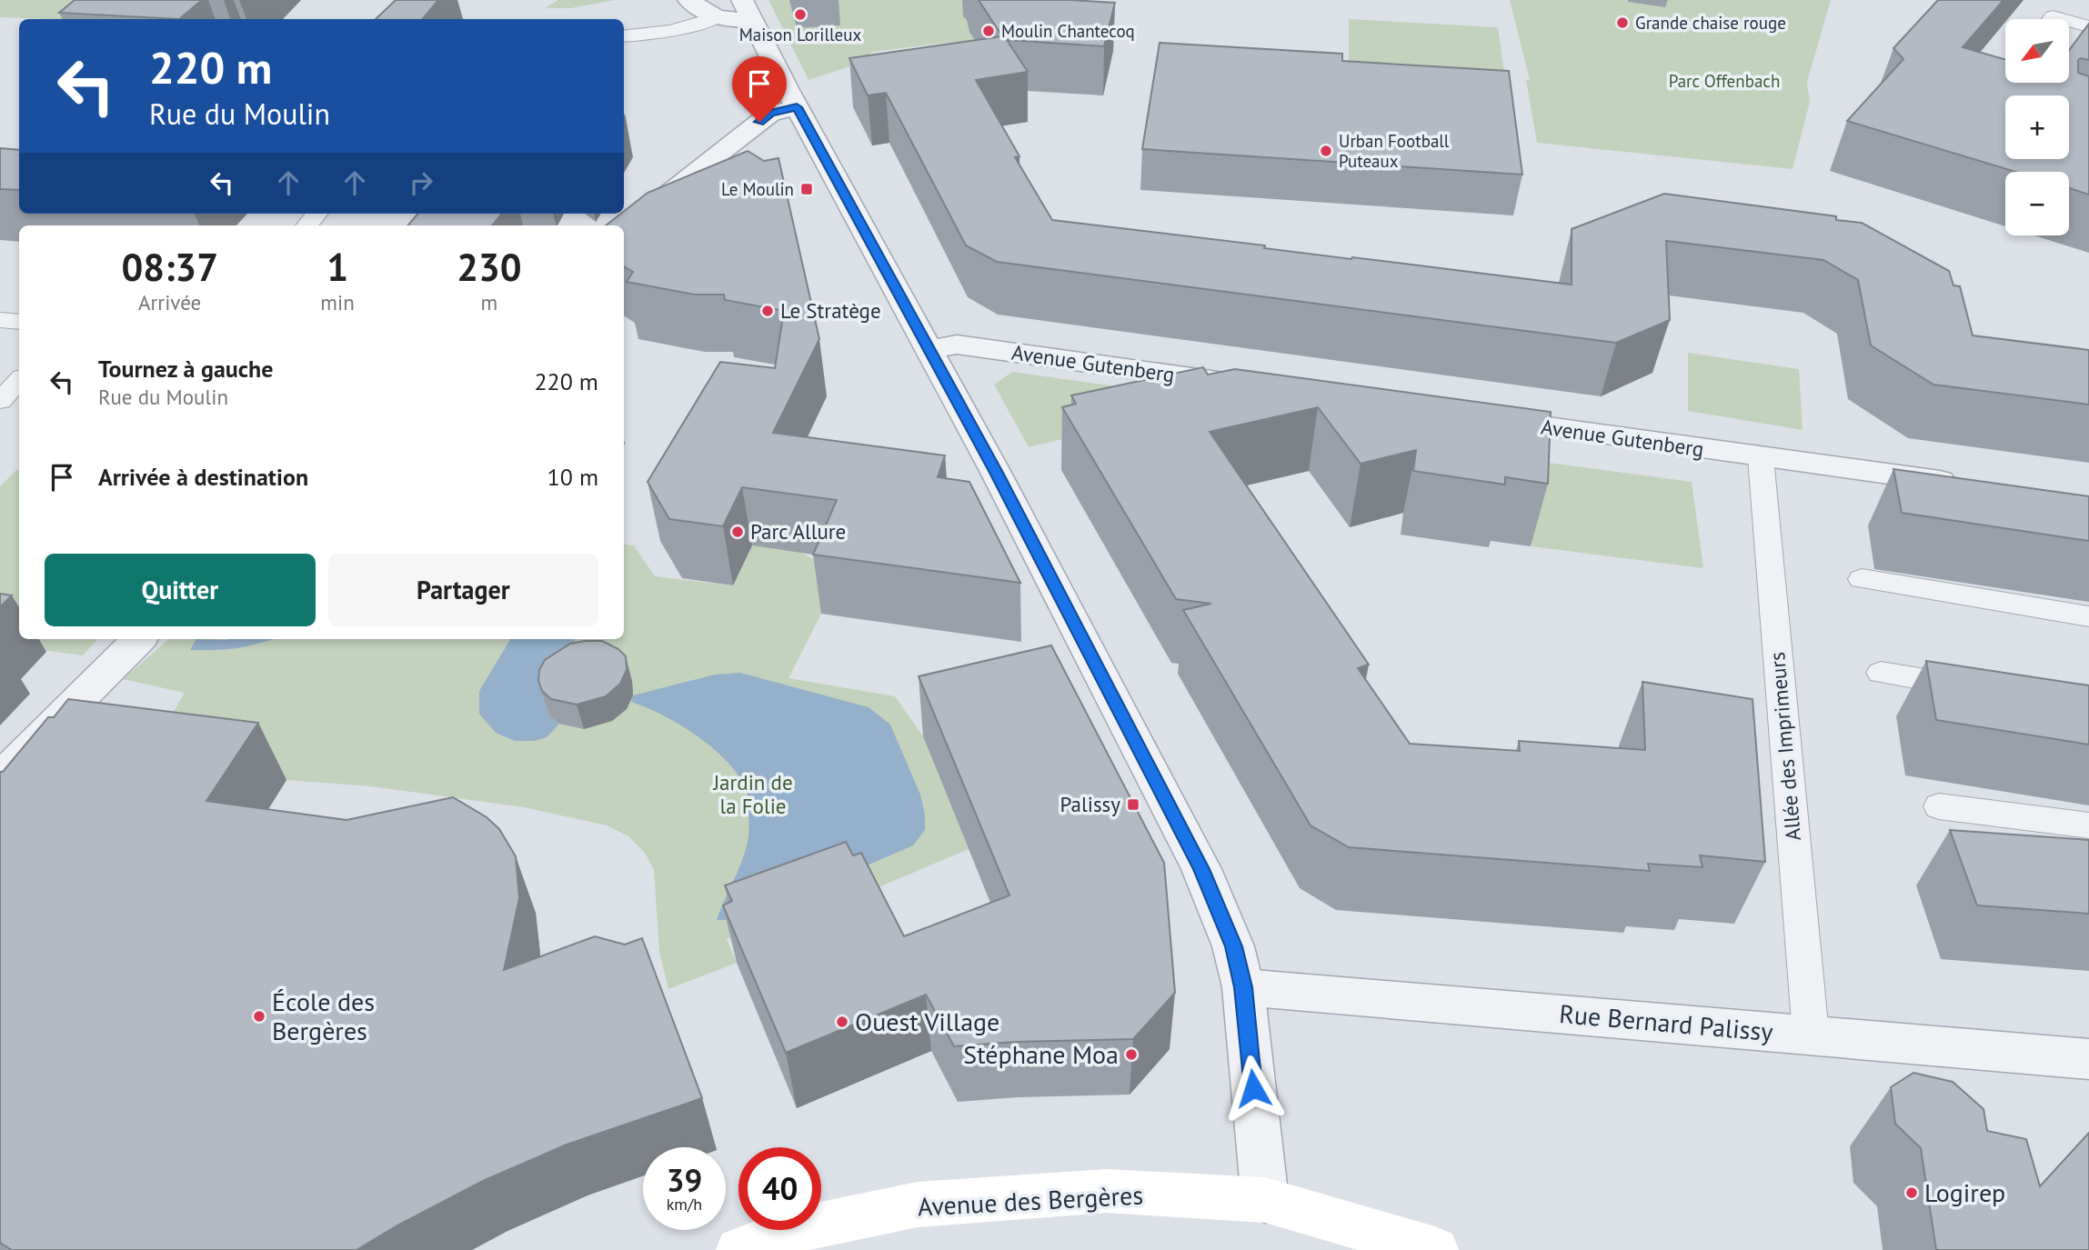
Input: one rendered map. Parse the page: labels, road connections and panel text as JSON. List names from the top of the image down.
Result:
{
  "streets": {
    "main road": ["Avenue des Bergères"],
    "street": ["Avenue Gutenberg", "Rue Bernard Palissy"],
    "lane": ["Allée des Imprimeurs"]
  },
  "crossings": [
    ["Avenue Gutenberg", "Allée des Imprimeurs"],
    ["Allée des Imprimeurs", "Rue Bernard Palissy"]
  ],
  "parks": ["Parc Offenbach", "Jardin de la Folie"],
  "places": {
    "other": [
      "Maison Lorilleux",
      "Grande chaise rouge",
      "Moulin Chantecoq",
      "Urban Football Puteaux",
      "Le Stratège",
      "Parc Allure",
      "École des Bergères",
      "Ouest Village",
      "Stéphane Moa",
      "Logirep"
    ],
    "transit": ["Le Moulin", "Palissy"]
  },
  "north": "bottom left",
  "page": {
    "map_buttons": ["+", "−"],
    "turn": ["220 m", "Rue du Moulin"],
    "eta": [
      "08:37",
      "Arrivée",
      "1",
      "min",
      "230",
      "m"
    ],
    "list": [
      {
        "name": "Tournez à gauche",
        "note": "Rue du Moulin",
        "value": "220 m"
      },
      {
        "name": "Arrivée à destination",
        "value": "10 m"
      }
    ],
    "buttons": ["Quitter", "Partager"],
    "speed": "39 km/h",
    "limit": "40"
  }
}
